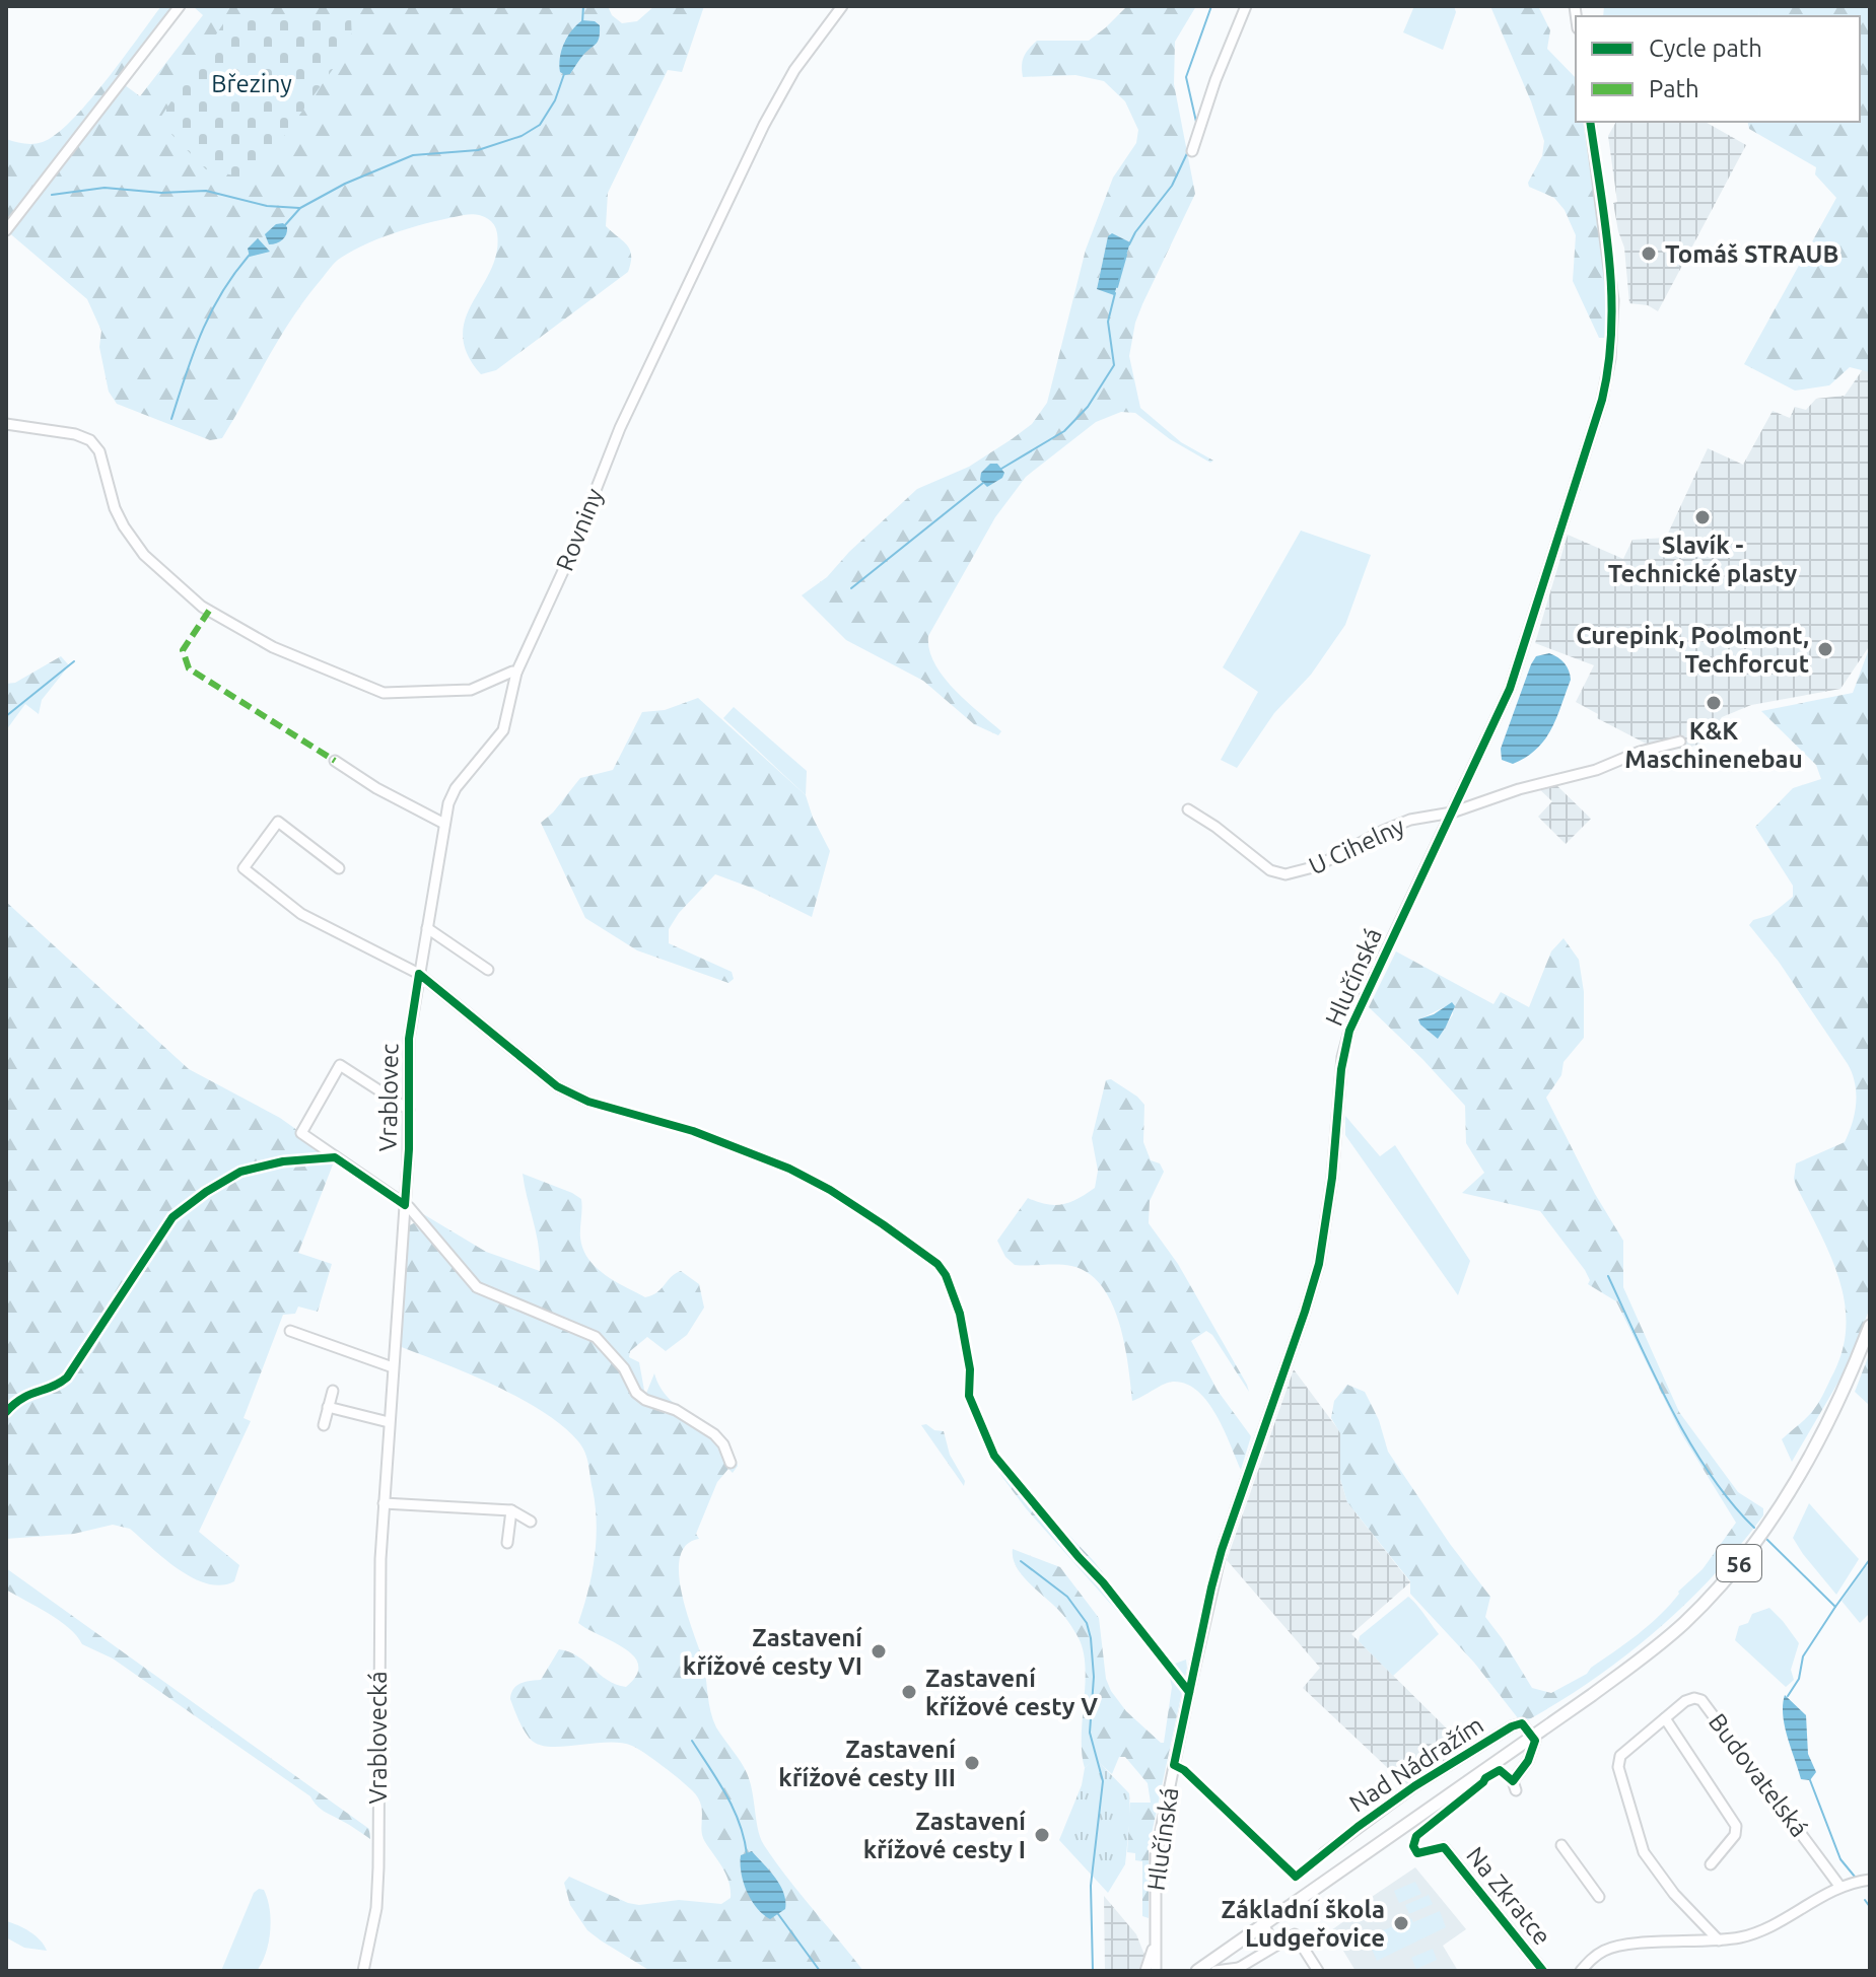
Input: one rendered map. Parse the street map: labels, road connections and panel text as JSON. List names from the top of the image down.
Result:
{
  "streets": {
    "main road": ["56"],
    "street": [
      "Rovniny",
      "U Cihelny",
      "Hlučínská",
      "Vrablovec",
      "Vrablovecká",
      "Nad Nádražím",
      "Budovatelská",
      "Na Zkratce"
    ]
  },
  "crossings": [
    ["Rovniny", "Vrablovec"],
    ["U Cihelny", "Hlučínská"],
    ["Vrablovec", "Vrablovecká"],
    ["56", "Nad Nádražím"]
  ],
  "parks": ["Březiny"],
  "places": [
    "Tomáš STRAUB",
    "Slavík - Technické plasty",
    "Curepink, Poolmont, Techforcut",
    "K&K Maschinenebau",
    "Zastavení křížové cesty VI",
    "Zastavení křížové cesty V",
    "Zastavení křížové cesty III",
    "Zastavení křížové cesty I",
    "Základní škola Ludgeřovice"
  ],
  "legend": ["Cycle path", "Path"]
}
